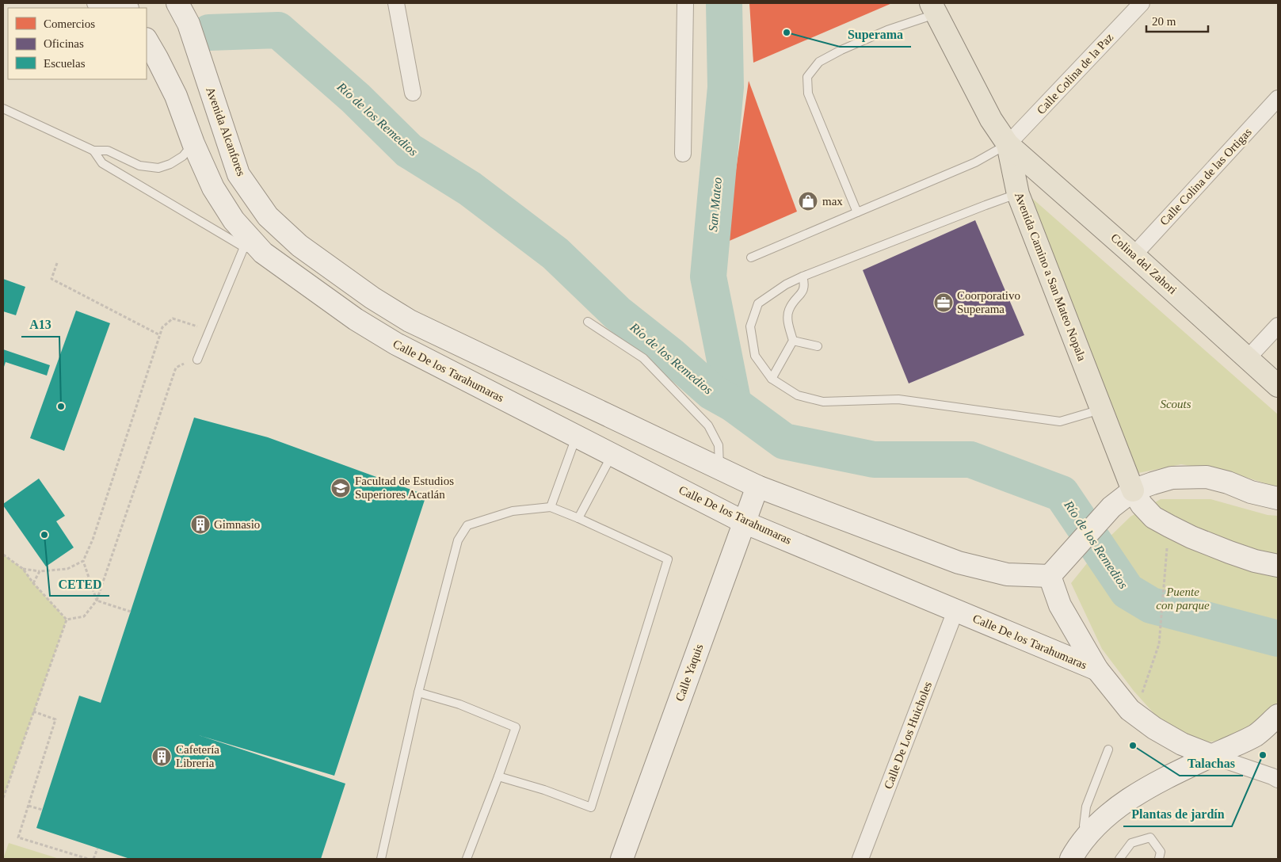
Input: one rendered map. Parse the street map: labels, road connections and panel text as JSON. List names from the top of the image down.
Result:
{
  "streets": {
    "main road": [
      "Avenida Alcanfores",
      "Colina del Zahori",
      "Avenida Camino a San Mateo Nopala",
      "Calle De los Tarahumaras",
      "Calle Yaquis"
    ],
    "street": ["Calle Colina de la Paz", "Calle Colina de las Ortigas", "Calle De Los Huicholes"]
  },
  "crossings": [
    ["Calle Colina de la Paz", "Colina del Zahori"],
    ["Calle Colina de la Paz", "Avenida Camino a San Mateo Nopala"],
    ["Calle Colina de las Ortigas", "Colina del Zahori"],
    ["Colina del Zahori", "Avenida Camino a San Mateo Nopala"],
    ["Calle De los Tarahumaras", "Calle Yaquis"],
    ["Calle De los Tarahumaras", "Calle De Los Huicholes"]
  ],
  "water": ["Río de los Remedios", "San Mateo"],
  "parks": ["Scouts", "Puente con parque"],
  "places": {
    "other": [
      "Superama",
      "A13",
      "CETED",
      "Talachas",
      "Plantas de jardín"
    ],
    "shop": ["max"],
    "office": ["Coorporativo Superama"],
    "school or university": ["Facultad de Estudios Superiores Acatlán"],
    "building": ["Gimnasio", "Cafetería Libreria"]
  },
  "legend": ["Comercios", "Oficinas", "Escuelas"],
  "scale_bar": "20 m"
}
